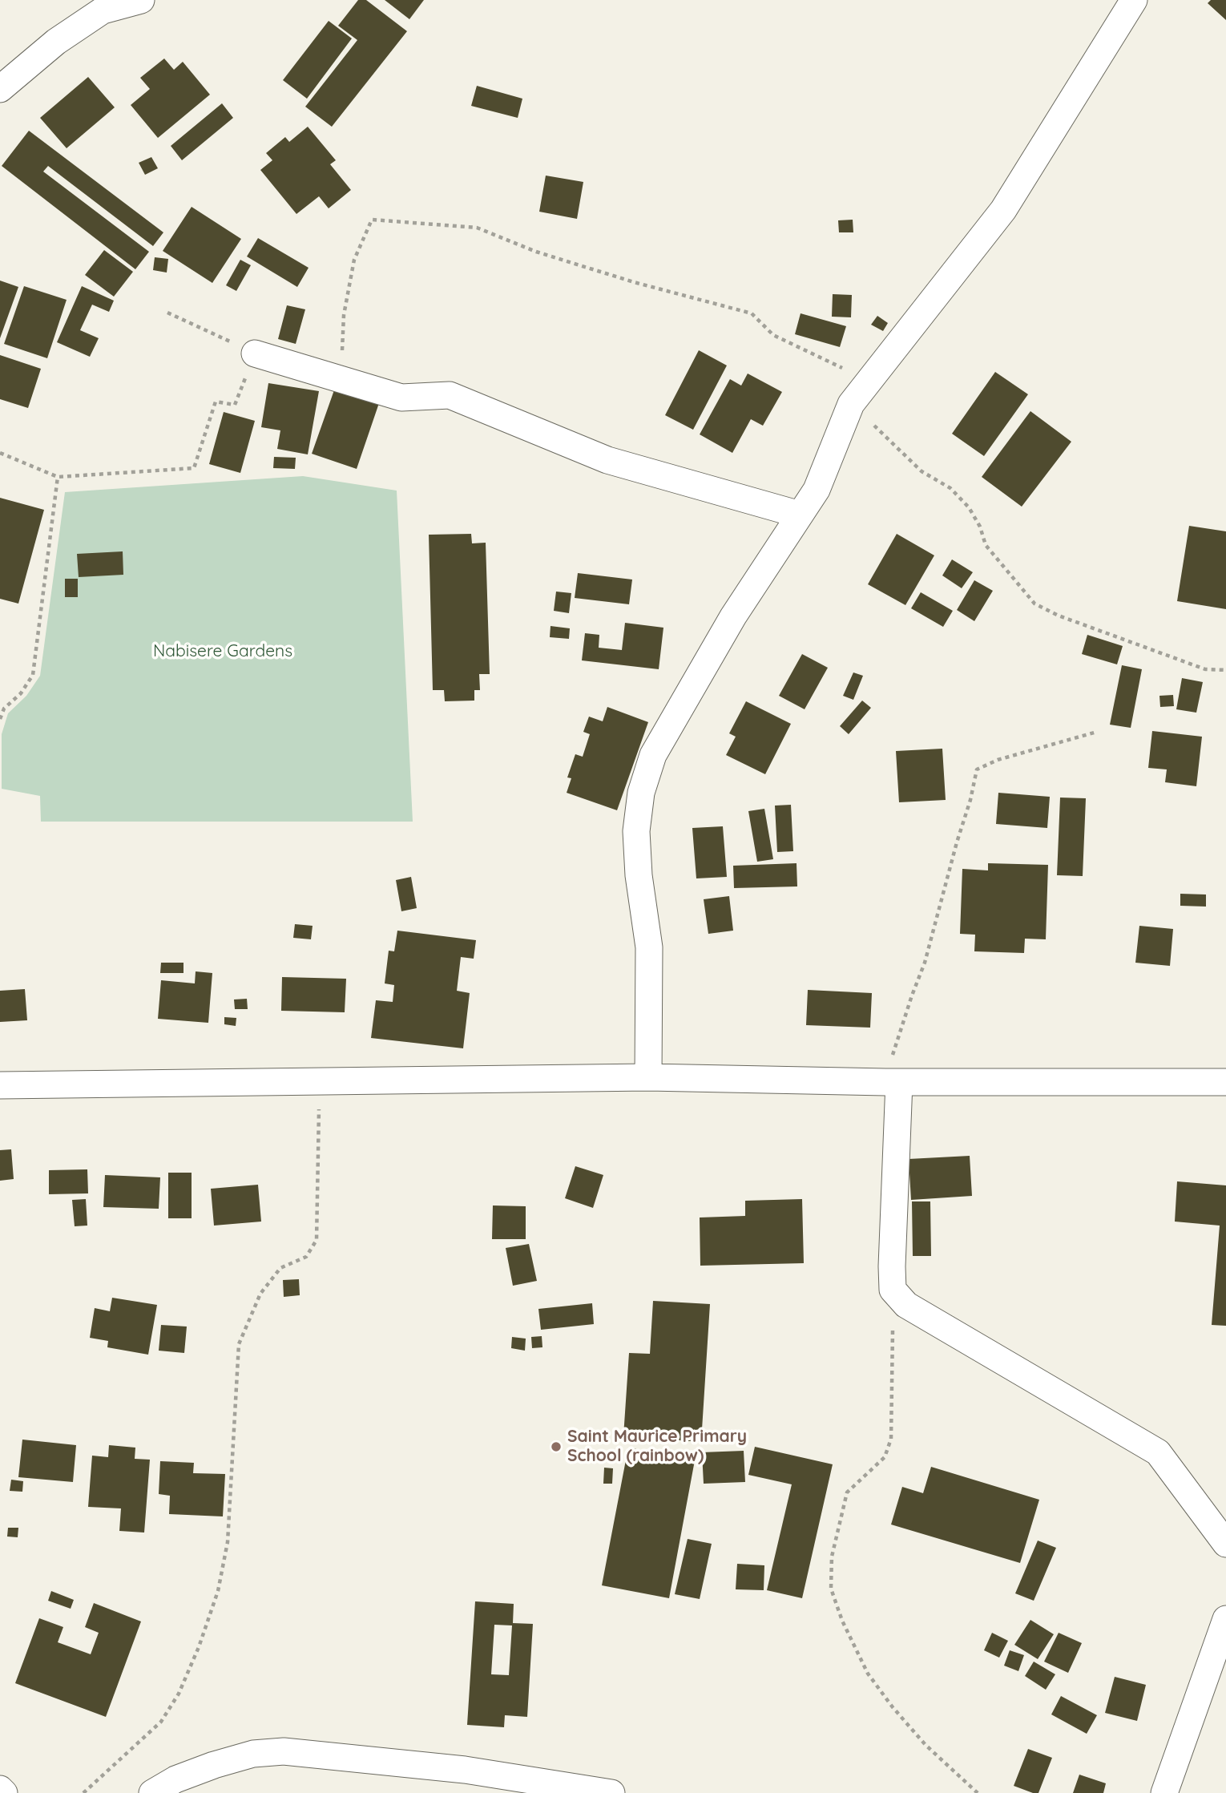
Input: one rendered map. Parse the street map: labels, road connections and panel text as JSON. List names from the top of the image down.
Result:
{
  "parks": ["Nabisere Gardens"],
  "places": ["Saint Maurice Primary School (rainbow)"]
}
